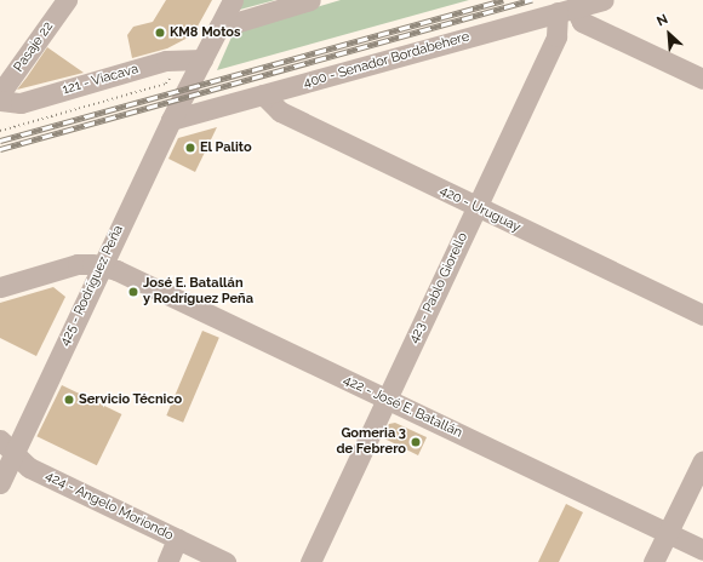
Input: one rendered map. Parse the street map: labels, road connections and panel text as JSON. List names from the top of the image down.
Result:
{
  "streets": {
    "street": [
      "Pasaje 22",
      "400 - Senador Bordabehere",
      "121 - Viacava",
      "420 - Uruguay",
      "425 - Rodríguez Peña",
      "423 - Pablo Giorello",
      "422 - José E. Batallán",
      "424 - Angelo Moriondo"
    ]
  },
  "crossings": [
    ["400 - Senador Bordabehere", "420 - Uruguay"],
    ["400 - Senador Bordabehere", "425 - Rodríguez Peña"],
    ["400 - Senador Bordabehere", "423 - Pablo Giorello"],
    ["121 - Viacava", "425 - Rodríguez Peña"],
    ["420 - Uruguay", "423 - Pablo Giorello"],
    ["425 - Rodríguez Peña", "422 - José E. Batallán"],
    ["425 - Rodríguez Peña", "424 - Angelo Moriondo"],
    ["423 - Pablo Giorello", "422 - José E. Batallán"]
  ],
  "places": [
    "KM8 Motos",
    "El Palito",
    "José E. Batallán y Rodríguez Peña",
    "Servicio Técnico",
    "Gomeria 3 de Febrero"
  ],
  "north": "top left"
}
